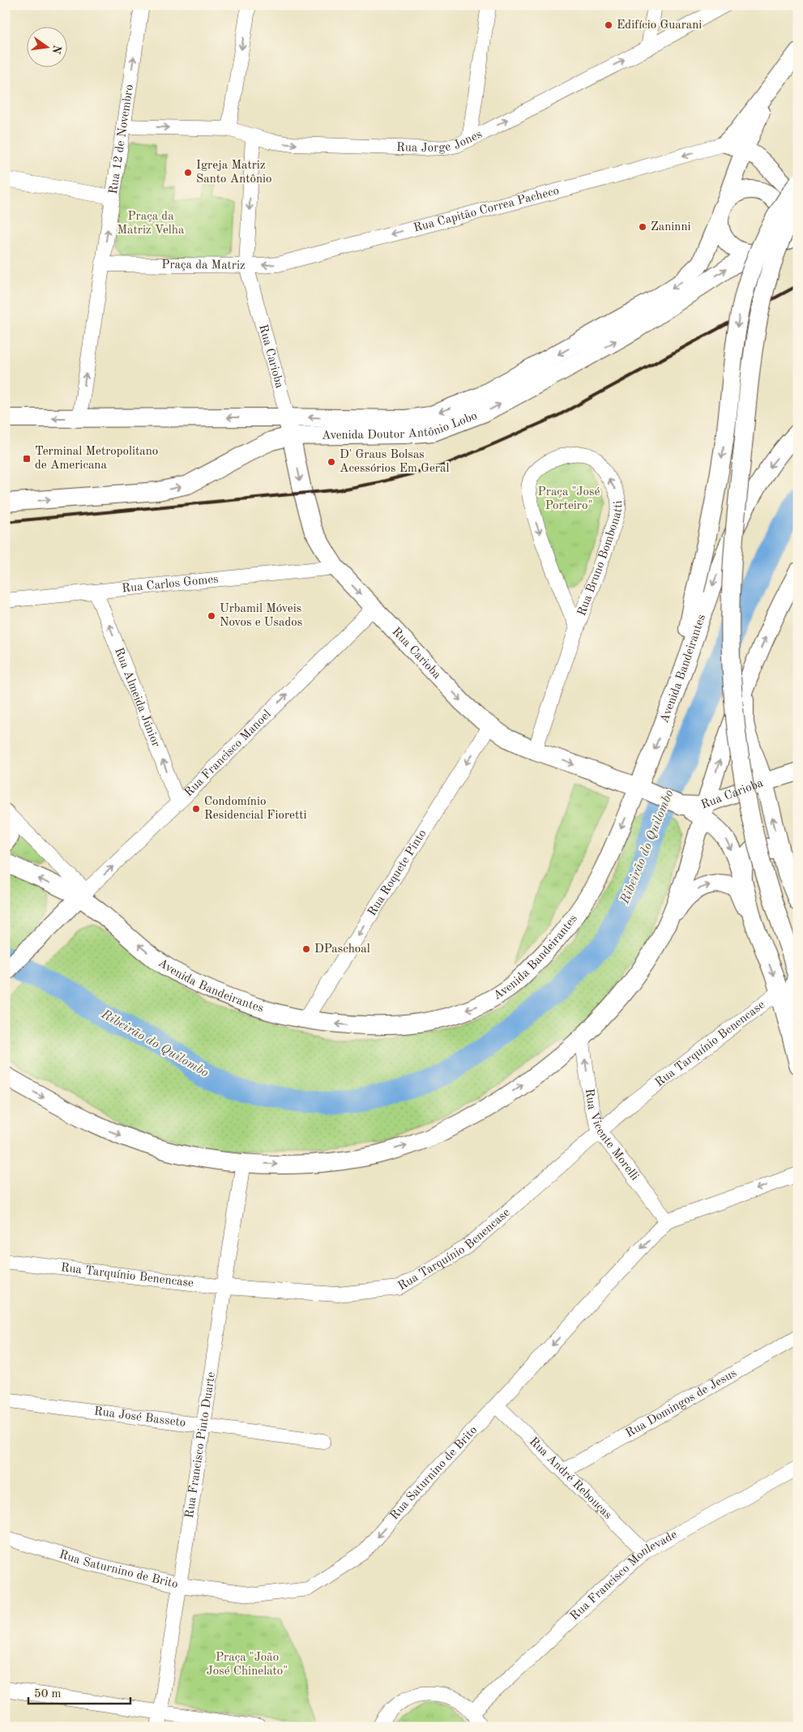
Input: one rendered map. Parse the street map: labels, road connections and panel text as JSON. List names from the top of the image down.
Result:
{
  "streets": {
    "main road": ["Rua Carioba", "Avenida Doutor Antônio Lobo", "Avenida Bandeirantes"],
    "street": [
      "Rua 12 de Novembro",
      "Rua Jorge Jones",
      "Rua Capitão Correa Pacheco",
      "Praça da Matriz",
      "Rua Bruno Bombonatti",
      "Rua Carlos Gomes",
      "Rua Almeida Júnior",
      "Rua Francisco Manoel",
      "Rua Roquete Pinto",
      "Rua Tarquínio Benencase",
      "Rua Vicente Morelli",
      "Rua Domingos de Jesus",
      "Rua José Basseto",
      "Rua Francisco Pinto Duarte",
      "Rua Saturnino de Brito",
      "Rua André Rebouças",
      "Rua Francisco Monlevade"
    ]
  },
  "crossings": [
    ["Rua 12 de Novembro", "Rua Jorge Jones"],
    ["Rua 12 de Novembro", "Praça da Matriz"],
    ["Rua 12 de Novembro", "Avenida Doutor Antônio Lobo"],
    ["Rua Jorge Jones", "Praça da Matriz"],
    ["Rua Capitão Correa Pacheco", "Praça da Matriz"],
    ["Rua Capitão Correa Pacheco", "Rua Carioba"],
    ["Praça da Matriz", "Rua Carioba"],
    ["Rua Carioba", "Avenida Doutor Antônio Lobo"],
    ["Rua Carioba", "Rua Bruno Bombonatti"],
    ["Rua Carioba", "Rua Carlos Gomes"],
    ["Rua Carioba", "Avenida Bandeirantes"],
    ["Rua Carioba", "Rua Francisco Manoel"],
    ["Rua Carioba", "Rua Roquete Pinto"],
    ["Rua Carlos Gomes", "Rua Almeida Júnior"],
    ["Avenida Bandeirantes", "Rua Francisco Manoel"],
    ["Avenida Bandeirantes", "Rua Roquete Pinto"],
    ["Rua Almeida Júnior", "Rua Francisco Manoel"],
    ["Rua Tarquínio Benencase", "Rua Vicente Morelli"],
    ["Rua Tarquínio Benencase", "Rua Francisco Pinto Duarte"],
    ["Rua Vicente Morelli", "Rua Saturnino de Brito"],
    ["Rua Domingos de Jesus", "Rua André Rebouças"],
    ["Rua José Basseto", "Rua Francisco Pinto Duarte"],
    ["Rua Francisco Pinto Duarte", "Rua Saturnino de Brito"],
    ["Rua Saturnino de Brito", "Rua André Rebouças"],
    ["Rua André Rebouças", "Rua Francisco Monlevade"]
  ],
  "one_way": [
    "Rua Jorge Jones",
    "Rua Capitão Correa Pacheco",
    "Praça da Matriz",
    "Rua Carioba",
    "Rua Almeida Júnior",
    "Rua Francisco Manoel",
    "Rua Roquete Pinto",
    "Rua Vicente Morelli",
    "Rua Saturnino de Brito"
  ],
  "water": ["Ribeirão do Quilombo"],
  "parks": ["Praça da Matriz Velha", "Praça \"José Porteiro\"", "Praça \"João José Chinelato\""],
  "places": {
    "other": [
      "Edifício Guarani",
      "Igreja Matriz Santo Antônio",
      "Zaninni",
      "D' Graus Bolsas Acessórios Em Geral",
      "Urbamil Móveis Novos e Usados",
      "Condomínio Residencial Fioretti",
      "DPaschoal"
    ],
    "transit": ["Terminal Metropolitano de Americana"]
  },
  "scale_bar": "50 m",
  "north": "right"
}
